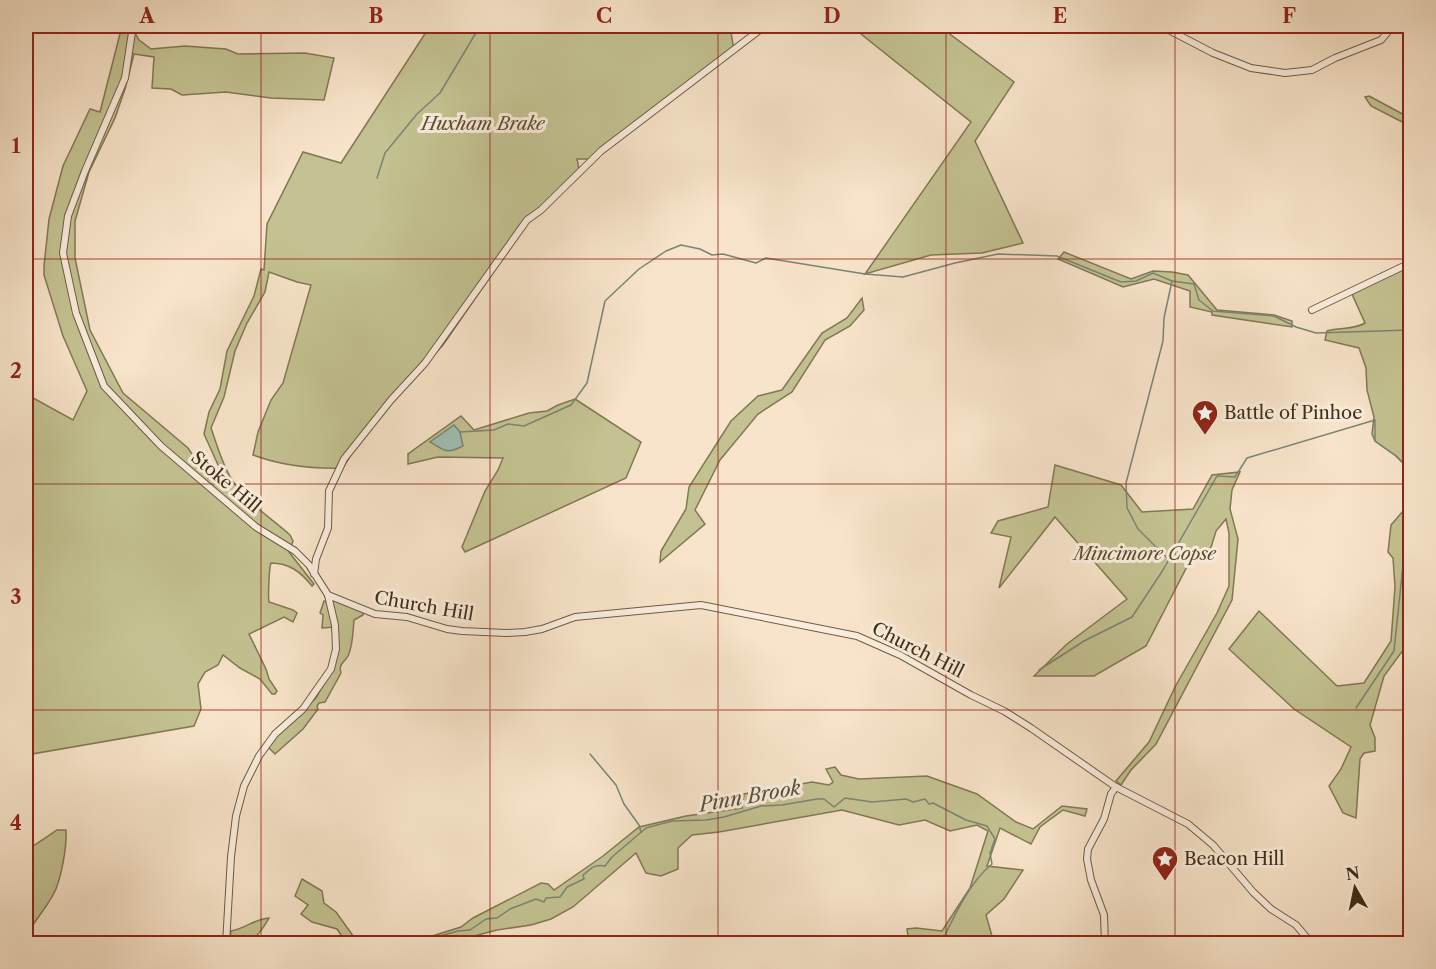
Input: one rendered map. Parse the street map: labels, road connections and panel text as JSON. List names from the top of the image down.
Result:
{
  "streets": {
    "street": ["Stoke Hill", "Church Hill"]
  },
  "crossings": [
    ["Stoke Hill", "Church Hill"]
  ],
  "water": ["Pinn Brook"],
  "parks": ["Huxham Brake", "Mincimore Copse"],
  "places": {
    "place": ["Battle of Pinhoe", "Beacon Hill"]
  },
  "north": "top",
  "grid": {
    "columns": [
      "A",
      "B",
      "C",
      "D",
      "E",
      "F"
    ],
    "rows": [
      "1",
      "2",
      "3",
      "4"
    ]
  }
}
